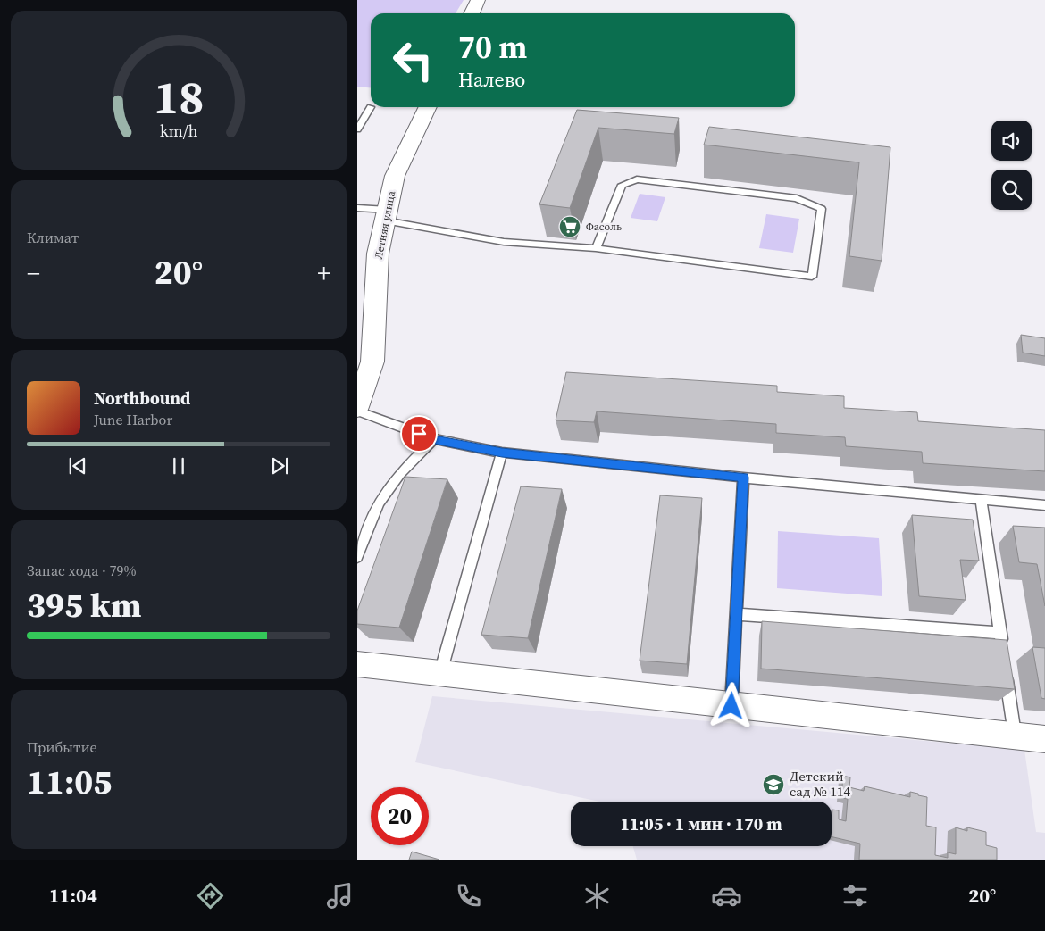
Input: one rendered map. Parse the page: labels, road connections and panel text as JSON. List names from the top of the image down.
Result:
{
  "streets": {
    "street": ["Летняя улица"]
  },
  "places": {
    "supermarket": ["Фасоль"],
    "school or university": ["Детский сад № 114"]
  },
  "page": {
    "turn": ["70 m", "Налево"],
    "tile": [
      "Климат",
      ["Запас хода · 79%", "395 km"],
      ["Прибытие", "11:05"]
    ],
    "heat": ["−", "20°", "+"],
    "song": ["Northbound", "June Harbor"],
    "limit": "20",
    "trip": "11:05 · 1 мин · 170 m",
    "tabs": ["11:04", "20°"],
    "gauge": ["18", "km/h"]
  }
}
